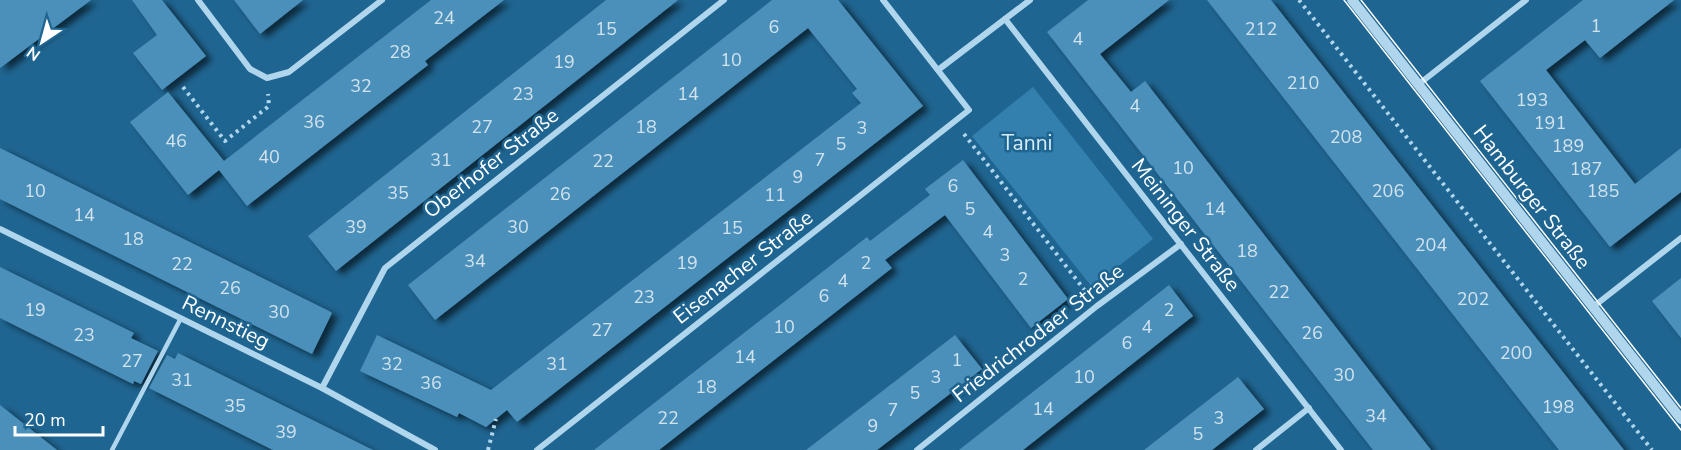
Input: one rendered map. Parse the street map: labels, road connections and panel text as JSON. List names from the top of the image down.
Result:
{
  "streets": {
    "street": [
      "Oberhofer Straße",
      "Hamburger Straße",
      "Meininger Straße",
      "Eisenacher Straße",
      "Rennstieg",
      "Friedrichrodaer Straße"
    ]
  },
  "crossings": [
    ["Oberhofer Straße", "Rennstieg"],
    ["Meininger Straße", "Friedrichrodaer Straße"]
  ],
  "parks": ["Tanni"],
  "house_numbers": [
    "24",
    "1",
    "6",
    "15",
    "212",
    "4",
    "28",
    "10",
    "19",
    "210",
    "32",
    "23",
    "14",
    "193",
    "4",
    "36",
    "191",
    "27",
    "18",
    "3",
    "208",
    "46",
    "5",
    "189",
    "40",
    "31",
    "7",
    "22",
    "10",
    "187",
    "9",
    "6",
    "10",
    "206",
    "185",
    "35",
    "26",
    "11",
    "5",
    "14",
    "14",
    "39",
    "30",
    "15",
    "4",
    "18",
    "204",
    "18",
    "3",
    "34",
    "19",
    "2",
    "22",
    "2",
    "4",
    "26",
    "22",
    "6",
    "23",
    "202",
    "19",
    "2",
    "30",
    "10",
    "4",
    "27",
    "26",
    "23",
    "6",
    "200",
    "14",
    "1",
    "27",
    "32",
    "31",
    "30",
    "3",
    "10",
    "31",
    "36",
    "18",
    "5",
    "35",
    "198",
    "14",
    "7",
    "34",
    "22",
    "3",
    "9",
    "39",
    "5"
  ],
  "scale_bar": "20 m",
  "north": "bottom left"
}
